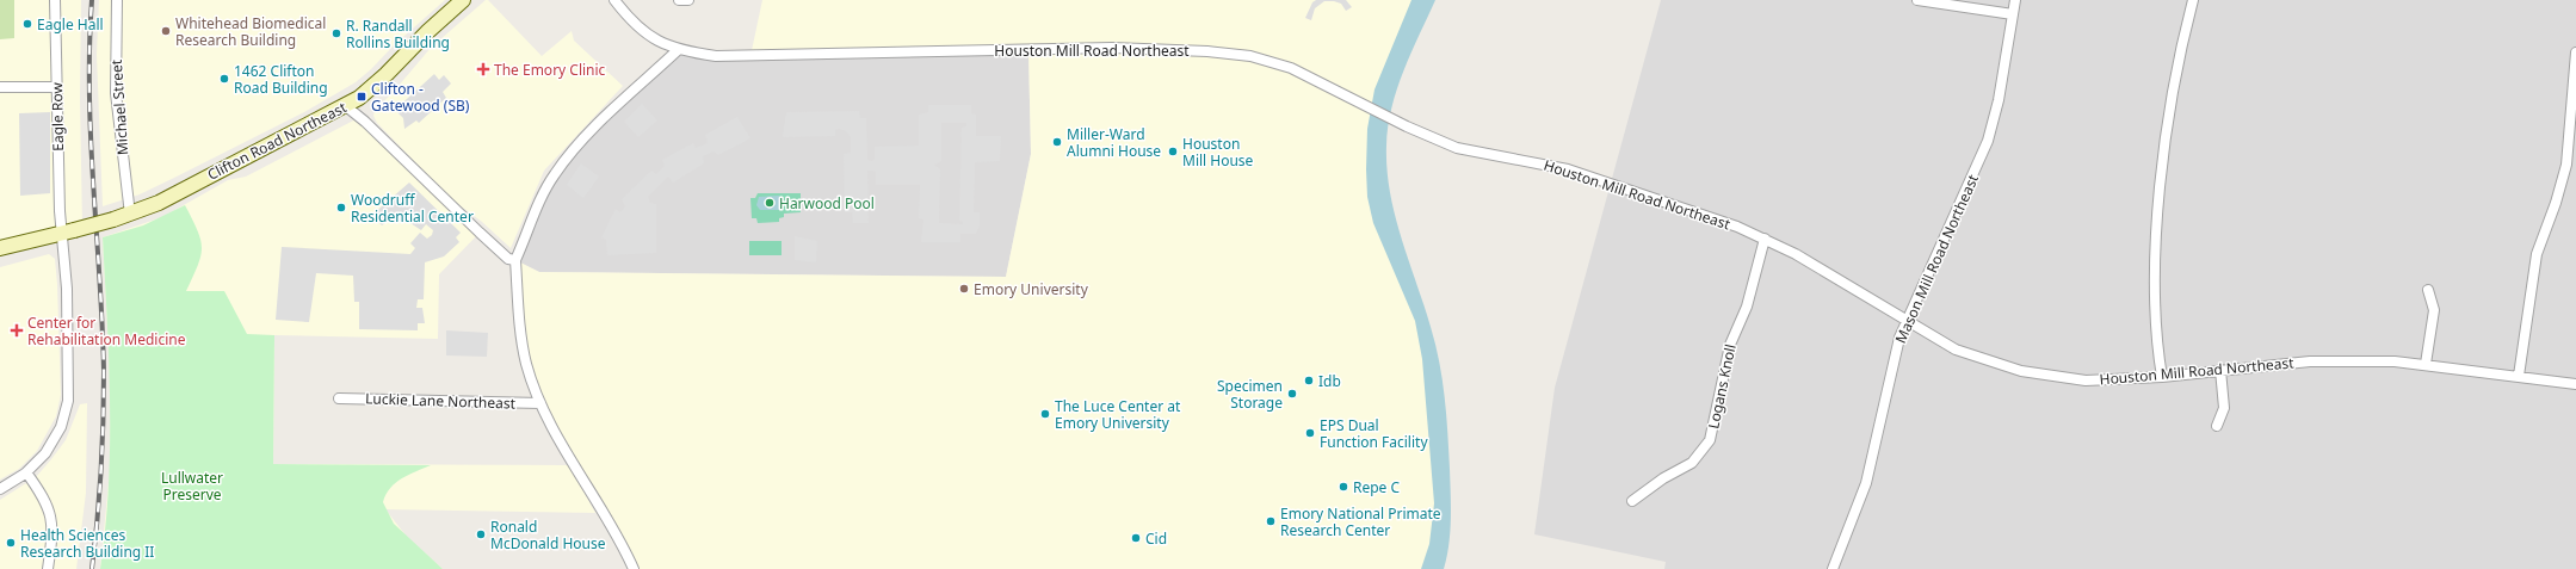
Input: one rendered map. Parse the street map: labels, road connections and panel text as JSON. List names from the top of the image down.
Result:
{
  "streets": {
    "main road": ["Clifton Road Northeast"],
    "street": [
      "Houston Mill Road Northeast",
      "Michael Street",
      "Eagle Row",
      "Mason Mill Road Northeast",
      "Logans Knoll",
      "Luckie Lane Northeast"
    ]
  },
  "crossings": [
    ["Houston Mill Road Northeast", "Mason Mill Road Northeast"],
    ["Houston Mill Road Northeast", "Logans Knoll"],
    ["Michael Street", "Clifton Road Northeast"],
    ["Eagle Row", "Clifton Road Northeast"]
  ],
  "parks": ["Lullwater Preserve"],
  "places": {
    "other": [
      "Eagle Hall",
      "Whitehead Biomedical Research Building",
      "R. Randall Rollins Building",
      "1462 Clifton Road Building",
      "Miller-Ward Alumni House",
      "Houston Mill House",
      "Harwood Pool",
      "Woodruff Residential Center",
      "Emory University",
      "Idb",
      "Specimen Storage",
      "The Luce Center at Emory University",
      "EPS Dual Function Facility",
      "Repe C",
      "Emory National Primate Research Center",
      "Ronald McDonald House",
      "Cid",
      "Health Sciences Research Building II"
    ],
    "health": ["The Emory Clinic", "Center for Rehabilitation Medicine"],
    "transit": ["Clifton - Gatewood (SB)"]
  }
}
